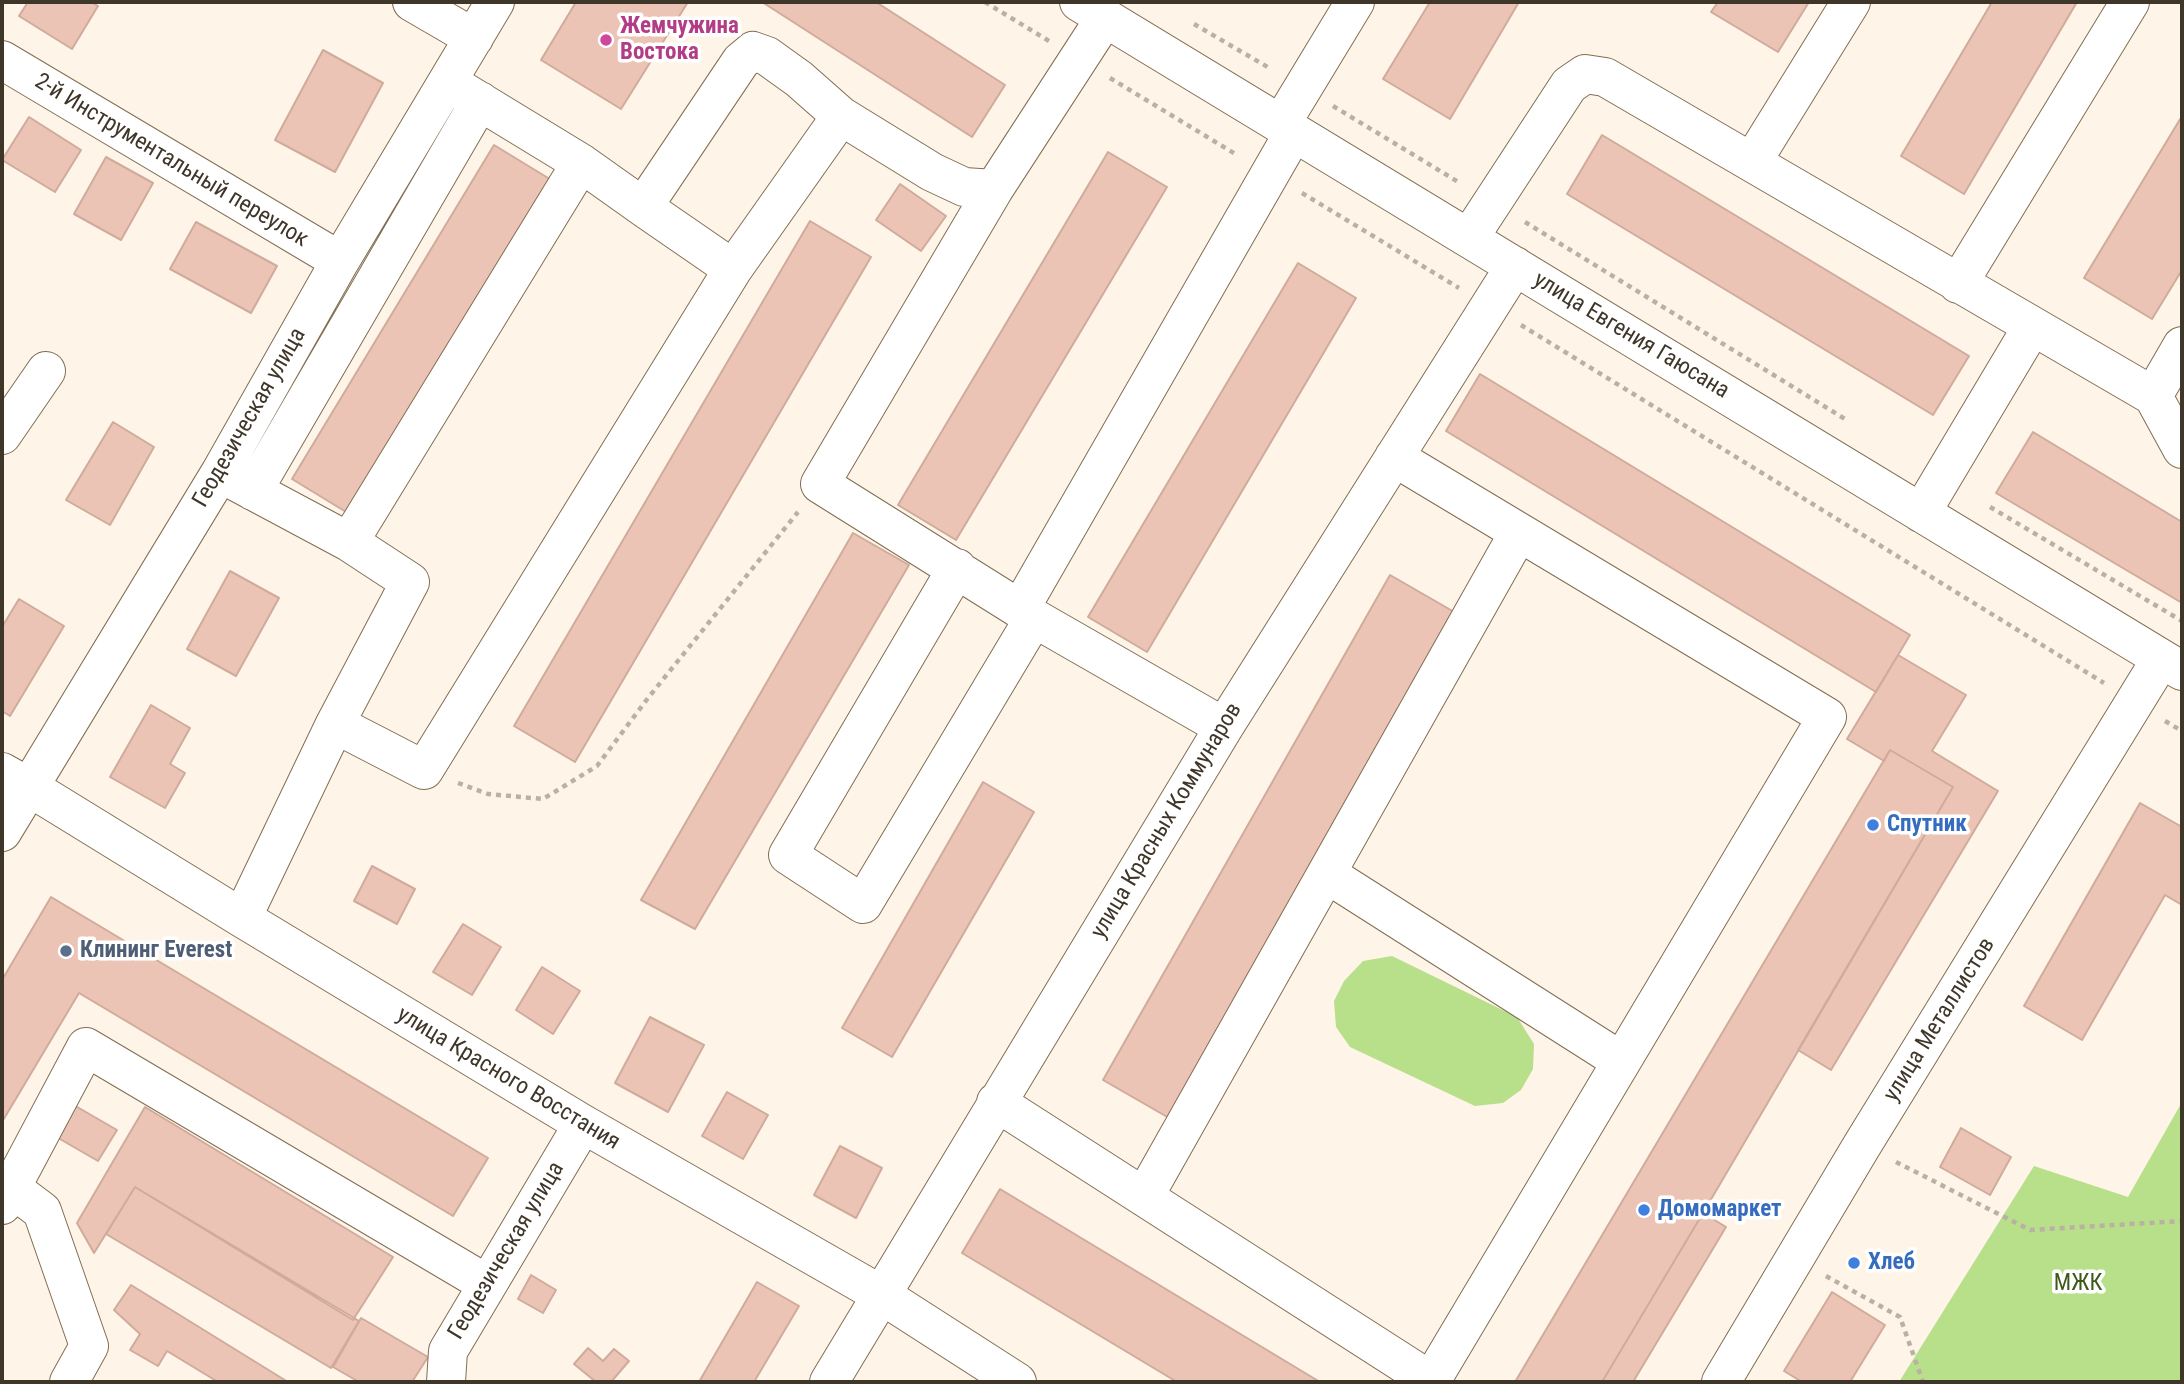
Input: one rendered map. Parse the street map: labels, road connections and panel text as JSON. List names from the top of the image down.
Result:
{
  "streets": {
    "street": [
      "2-й Инструментальный переулок",
      "улица Евгения Гаюсана",
      "Геодезическая улица",
      "улица Красных Коммунаров",
      "улица Металлистов",
      "улица Красного Восстания"
    ]
  },
  "crossings": [
    ["2-й Инструментальный переулок", "Геодезическая улица"],
    ["улица Евгения Гаюсана", "улица Красных Коммунаров"],
    ["улица Евгения Гаюсана", "улица Металлистов"],
    ["Геодезическая улица", "улица Красного Восстания"],
    ["улица Красных Коммунаров", "улица Красного Восстания"]
  ],
  "parks": ["МЖК"],
  "places": [
    "Жемчужина Востока",
    "Спутник",
    "Клининг Everest",
    "Домомаркет",
    "Хлеб"
  ]
}
